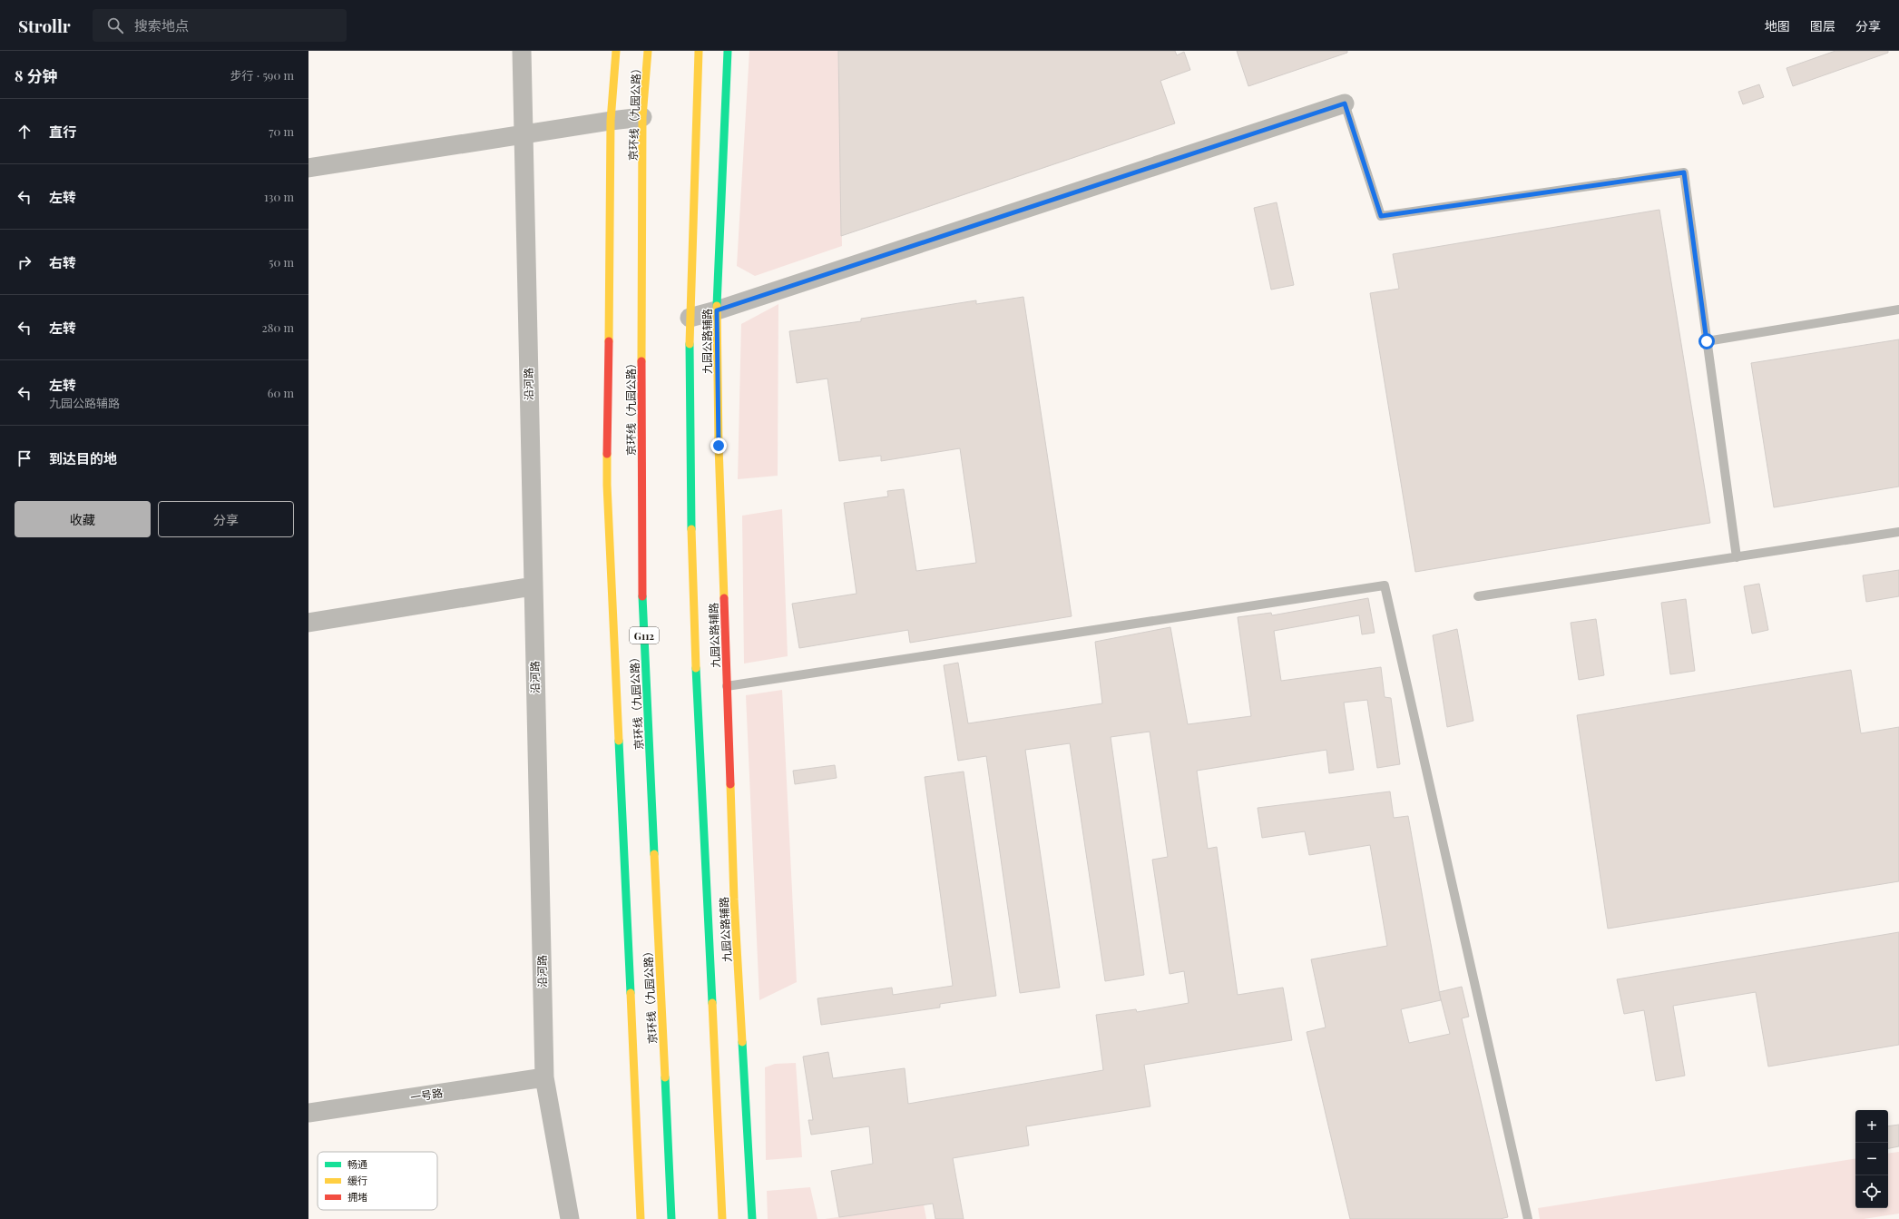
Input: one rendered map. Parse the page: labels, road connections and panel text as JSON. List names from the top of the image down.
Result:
{
  "streets": {
    "main road": ["京环线（九园公路）", "九园公路辅路", "G112"],
    "street": ["沿河路", "一号路"]
  },
  "crossings": [
    ["沿河路", "一号路"]
  ],
  "legend": ["畅通", "缓行", "拥堵"],
  "page": {
    "header": "Strollr",
    "search": "搜索地点",
    "nav": ["地图", "图层", "分享"],
    "heading": ["8 分钟", "步行 · 590 m"],
    "list": [
      ["直行", "70 m"],
      ["左转", "130 m"],
      ["右转", "50 m"],
      ["左转", "280 m"],
      ["左转", "九园公路辅路", "60 m"],
      "到达目的地"
    ],
    "buttons": ["收藏", "分享"],
    "map_buttons": ["+", "−"]
  }
}
